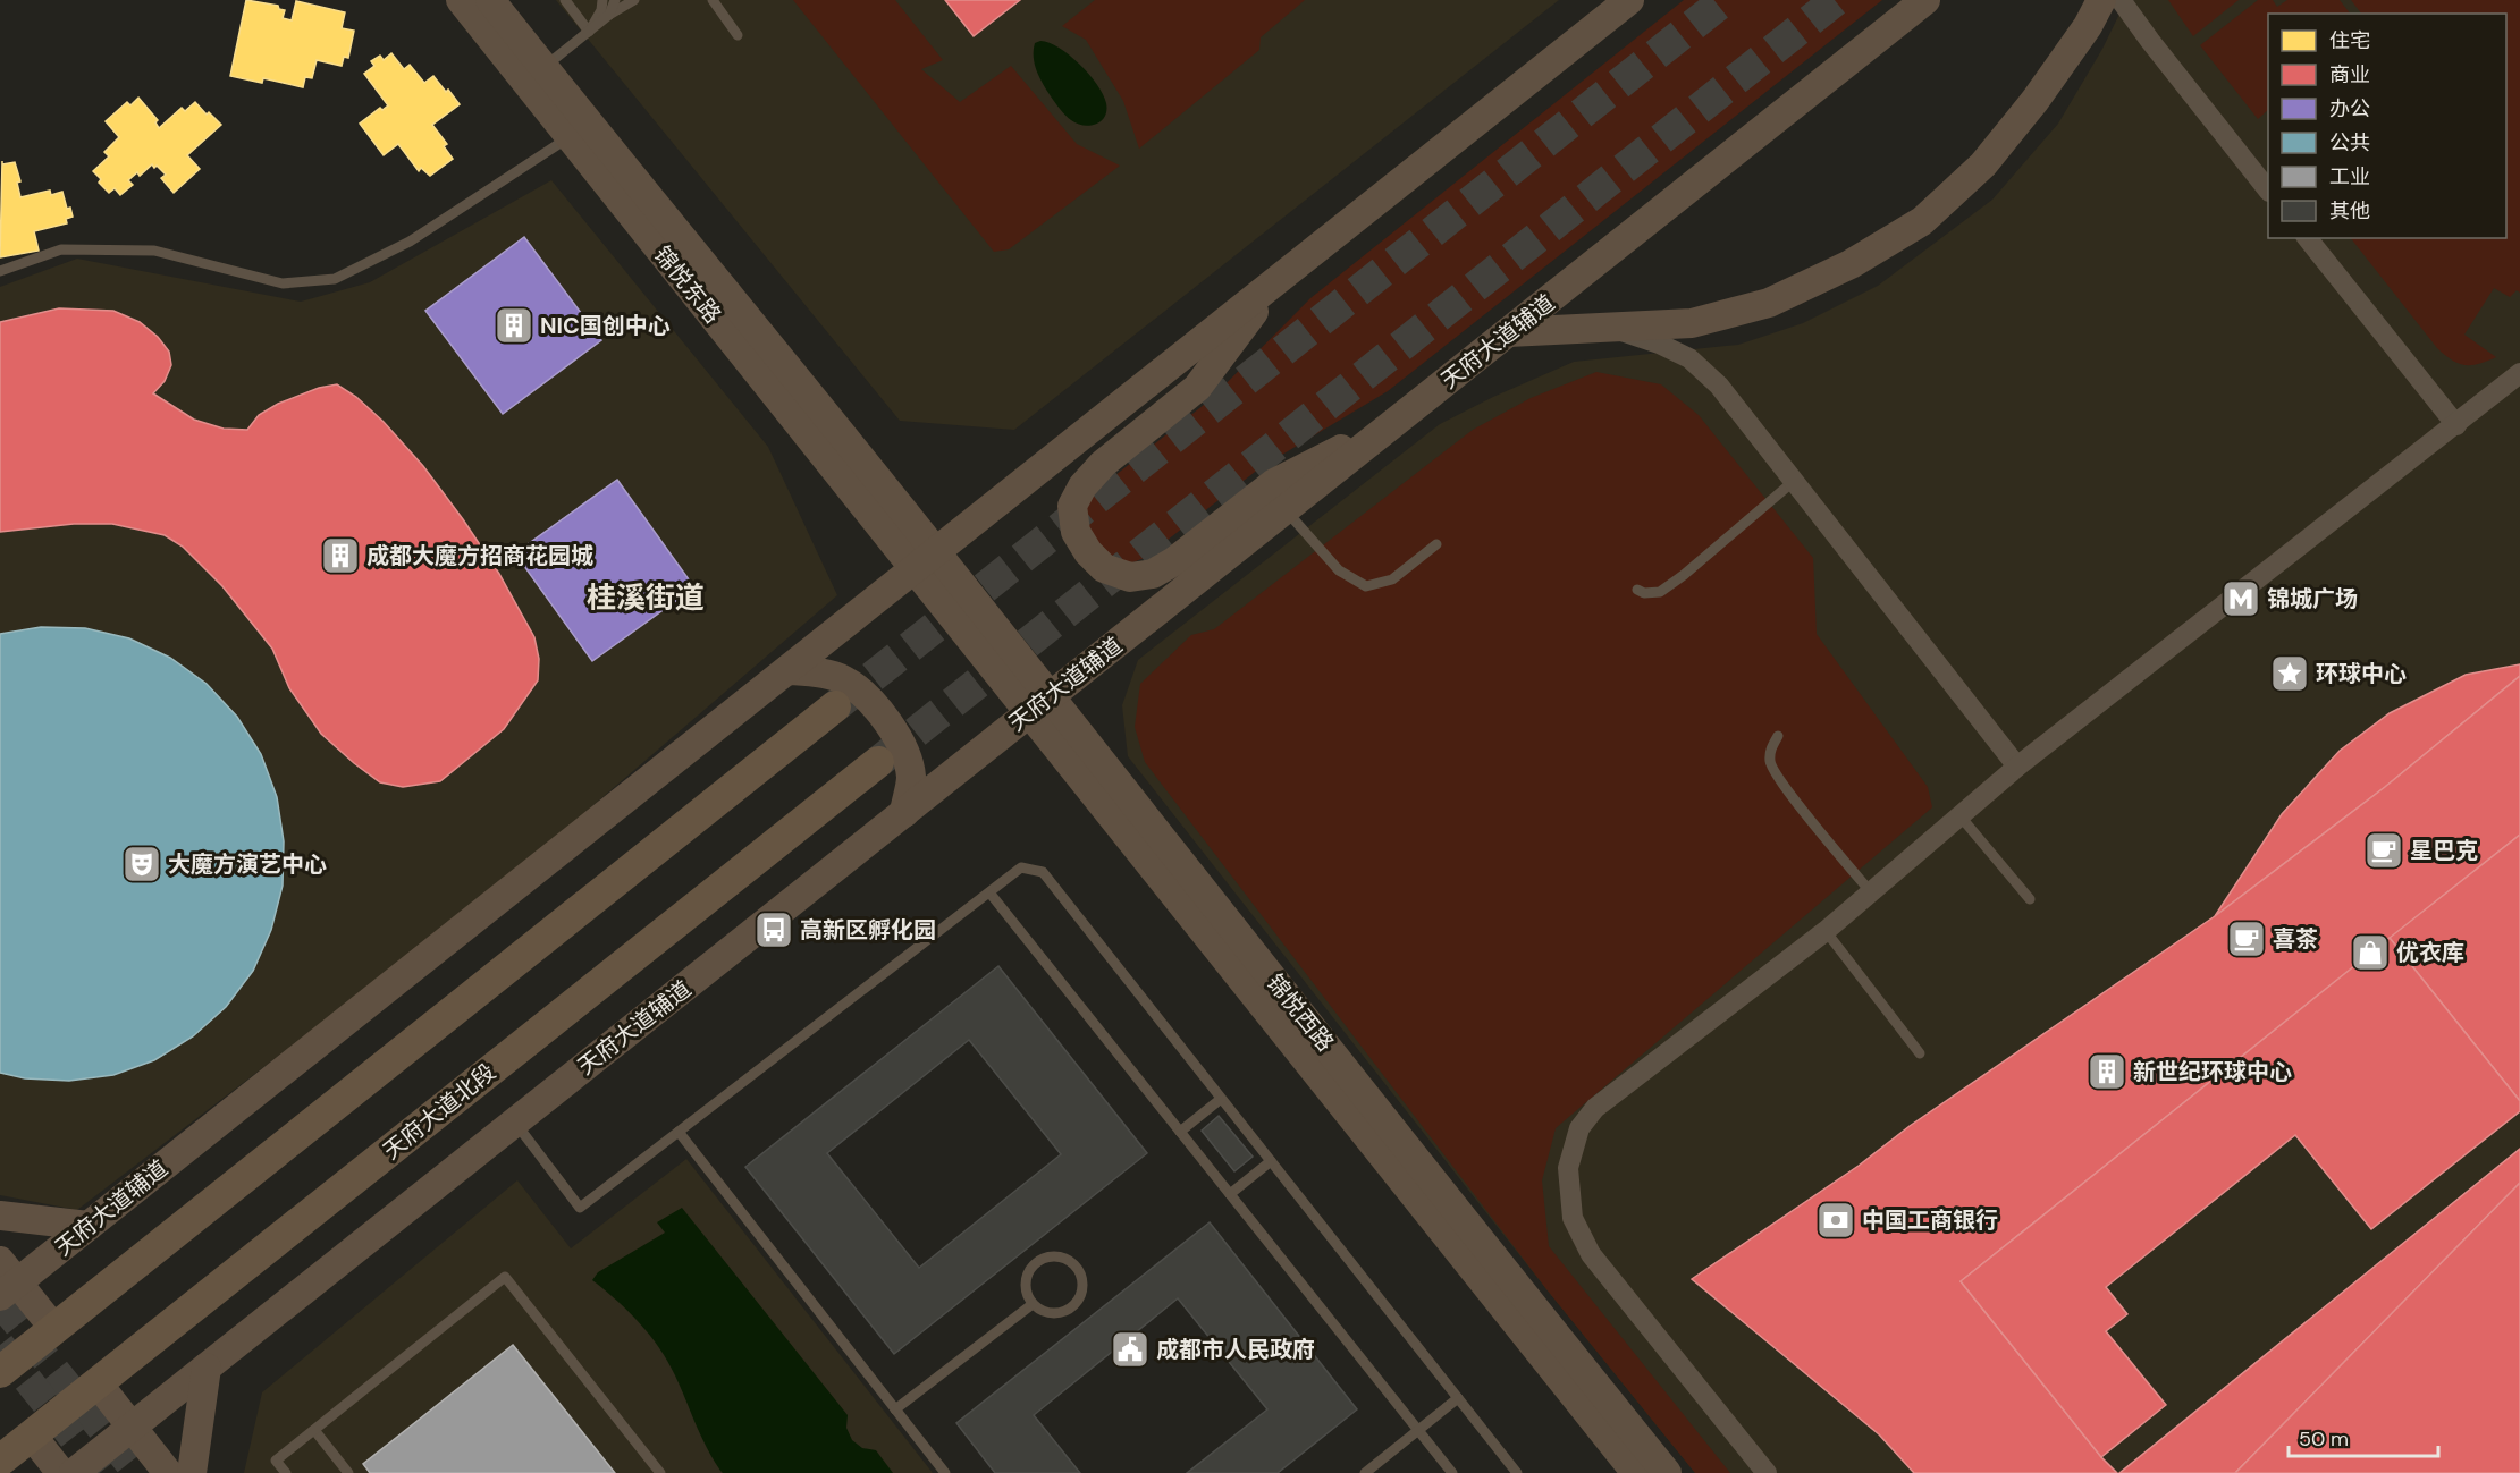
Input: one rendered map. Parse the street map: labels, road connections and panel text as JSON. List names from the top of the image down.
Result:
{
  "streets": {
    "main road": ["天府大道北段"],
    "street": ["锦悦东路", "天府大道辅道", "锦悦西路"]
  },
  "crossings": [
    ["锦悦东路", "天府大道辅道"],
    ["锦悦东路", "锦悦西路"],
    ["天府大道辅道", "锦悦西路"]
  ],
  "districts": ["桂溪街道"],
  "places": {
    "building": ["NIC国创中心", "成都大魔方招商花园城", "新世纪环球中心"],
    "metro station": ["锦城广场"],
    "place": ["环球中心"],
    "cafe": ["星巴克", "喜茶"],
    "theatre": ["大魔方演艺中心"],
    "bus stop": ["高新区孵化园"],
    "shop": ["优衣库"],
    "bank": ["中国工商银行"],
    "public building": ["成都市人民政府"]
  },
  "legend": [
    "住宅",
    "商业",
    "办公",
    "公共",
    "工业",
    "其他"
  ],
  "scale_bar": "50 m"
}
